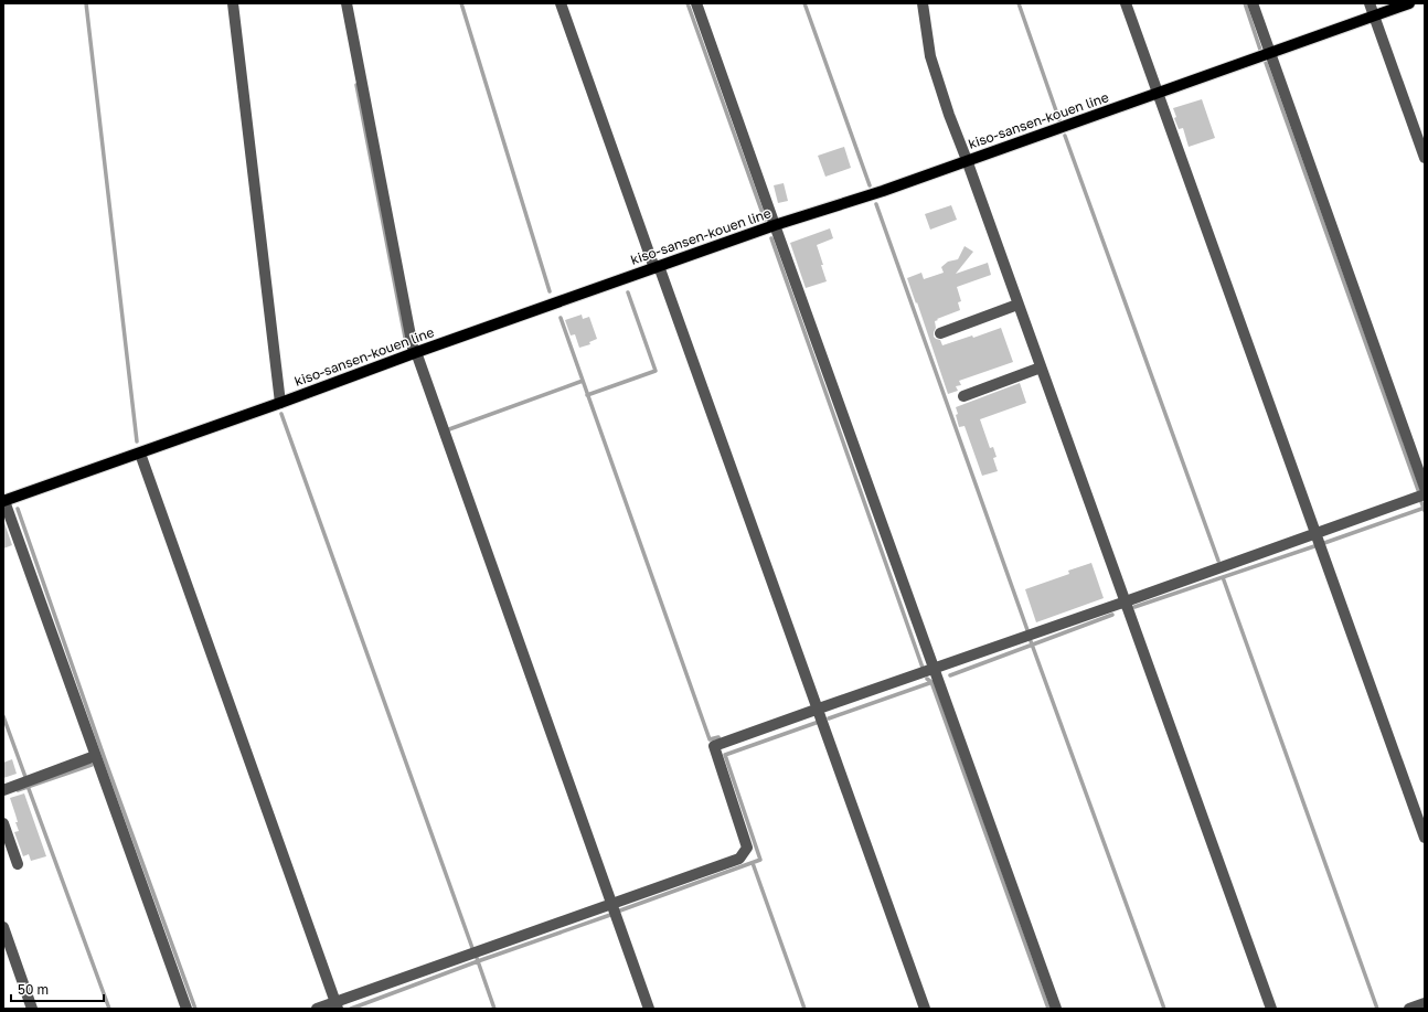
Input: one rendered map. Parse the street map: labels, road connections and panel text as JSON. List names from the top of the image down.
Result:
{
  "streets": {
    "main road": ["kiso-sansen-kouen line"]
  },
  "scale_bar": "50 m"
}
